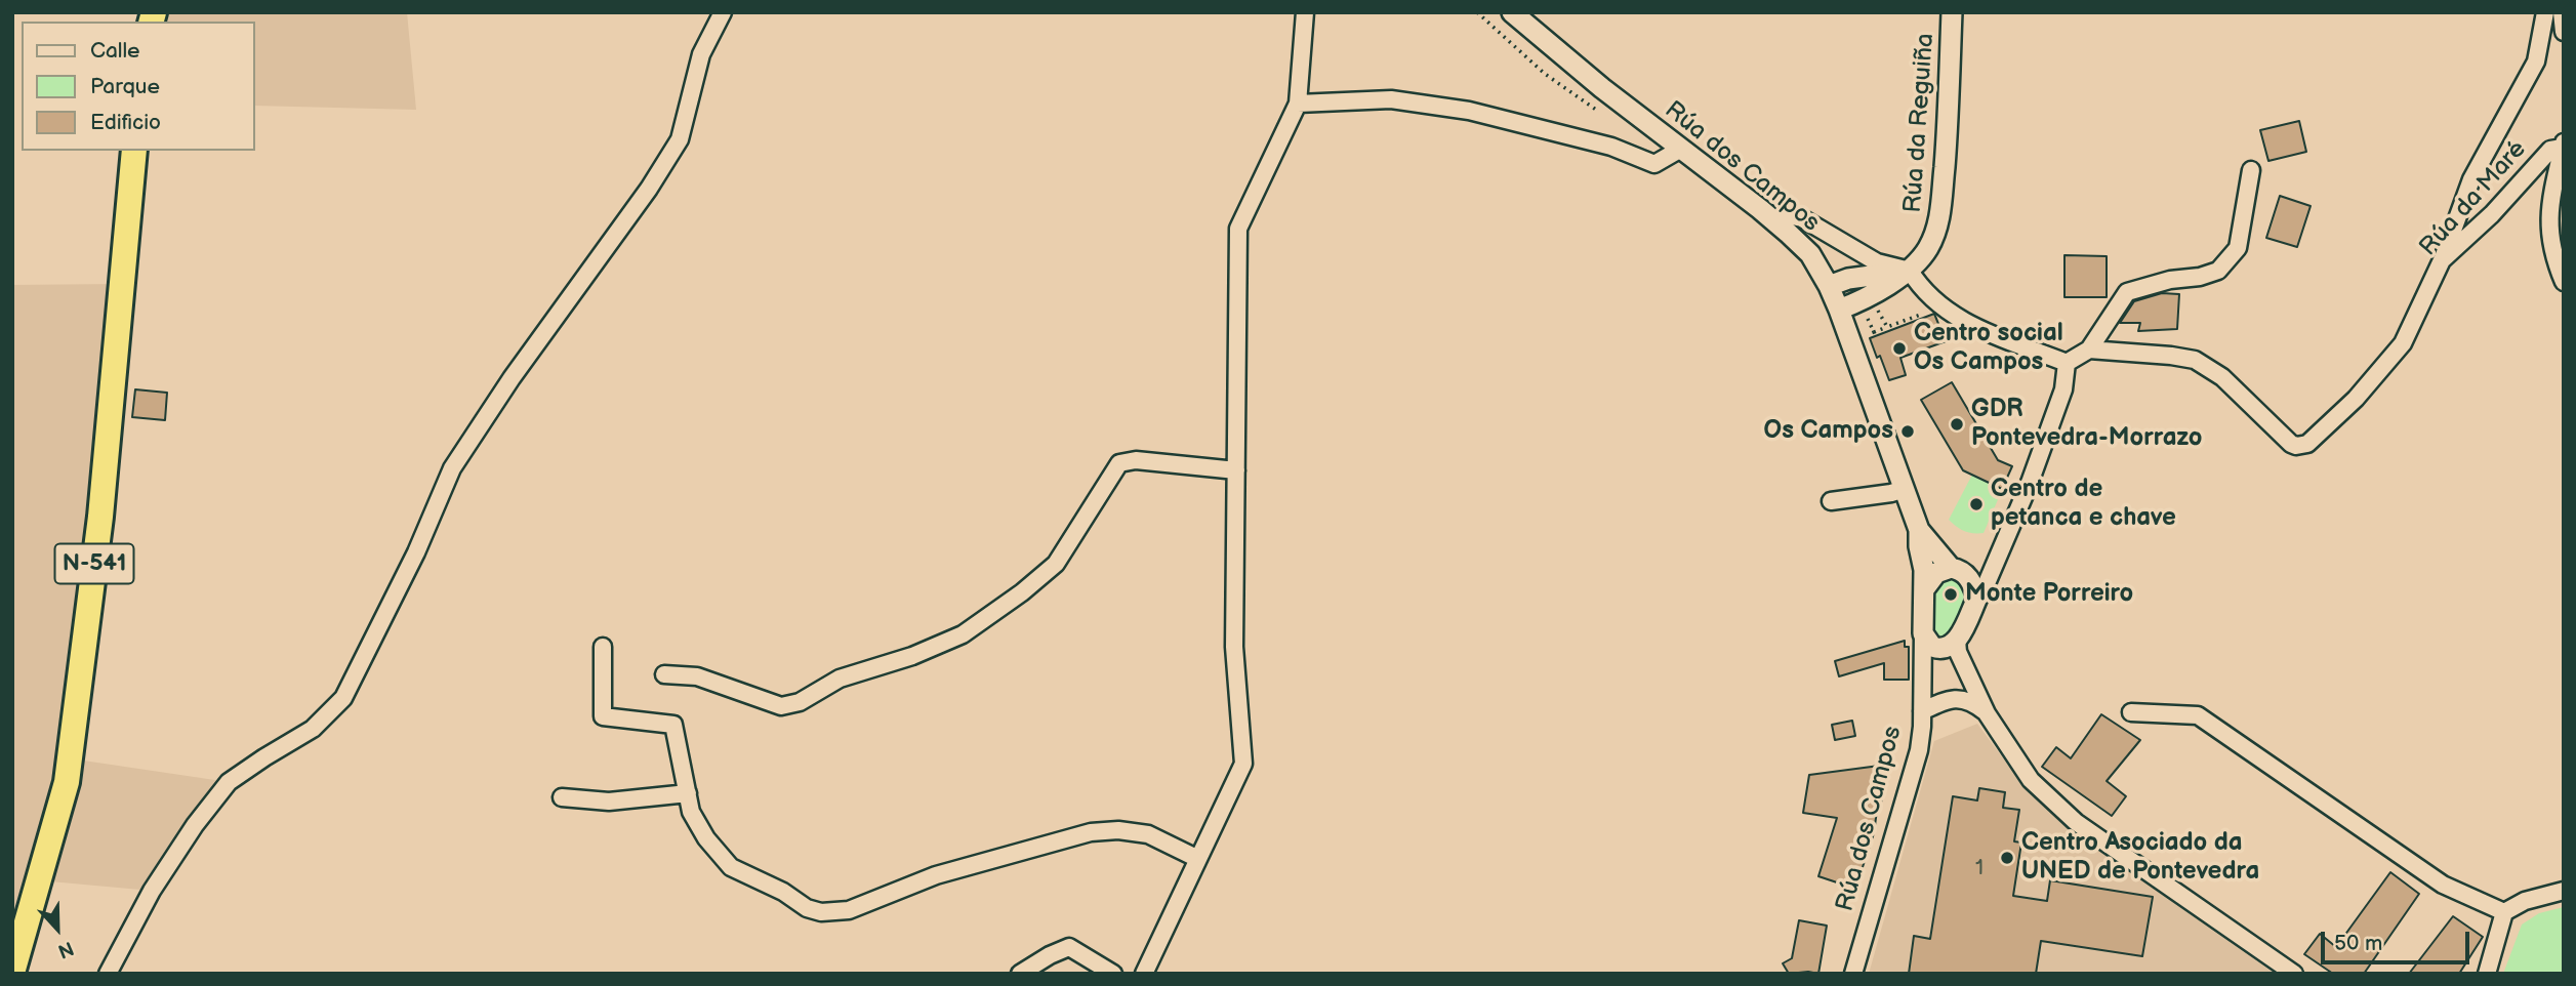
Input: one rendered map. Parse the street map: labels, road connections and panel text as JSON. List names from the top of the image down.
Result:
{
  "streets": {
    "highway": ["N-541"],
    "street": ["Rúa da Reguiña", "Rúa dos Campos", "Rúa da Maré"]
  },
  "crossings": [
    ["Rúa da Reguiña", "Rúa dos Campos"]
  ],
  "places": [
    "Centro social Os Campos",
    "GDR Pontevedra-Morrazo",
    "Os Campos",
    "Centro de petanca e chave",
    "Monte Porreiro",
    "Centro Asociado da UNED de Pontevedra"
  ],
  "house_numbers": ["1"],
  "legend": ["Calle", "Parque", "Edificio"],
  "scale_bar": "50 m",
  "north": "bottom"
}
